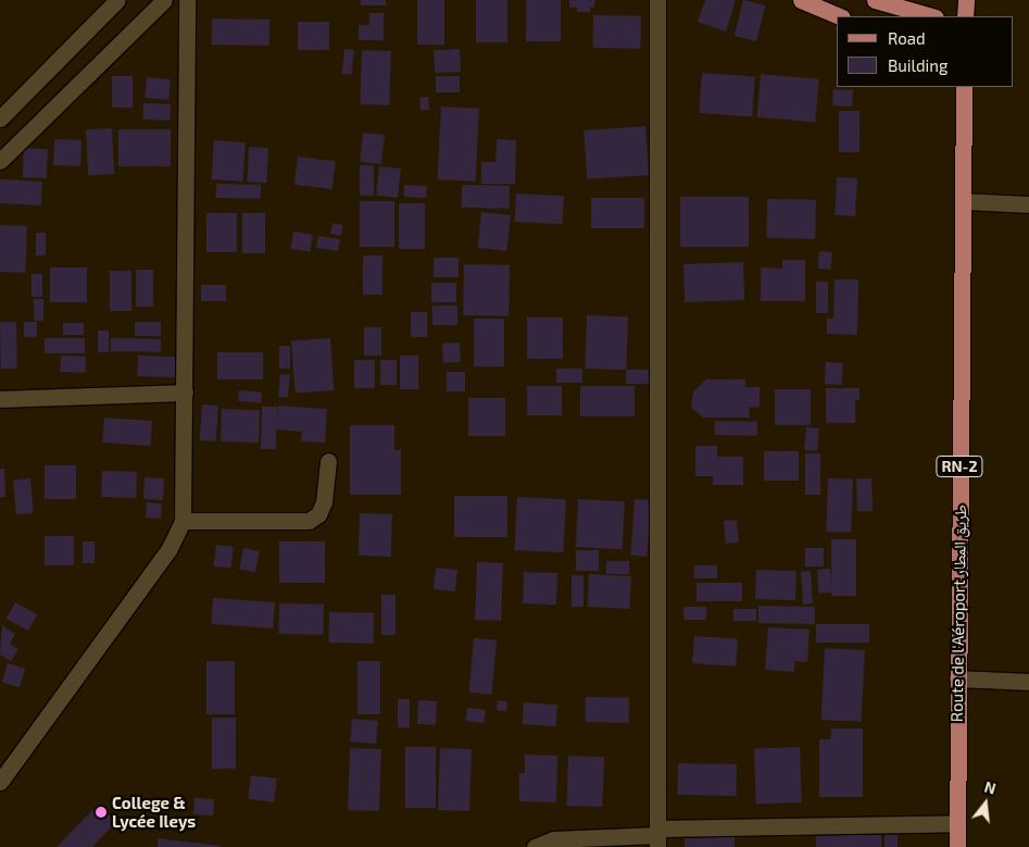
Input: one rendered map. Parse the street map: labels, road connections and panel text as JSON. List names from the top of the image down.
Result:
{
  "streets": {
    "main road": ["RN-2", "Route de l'Aéroport طريق المطار"]
  },
  "places": ["College & Lycée Ileys"],
  "legend": ["Road", "Building"],
  "north": "top"
}
